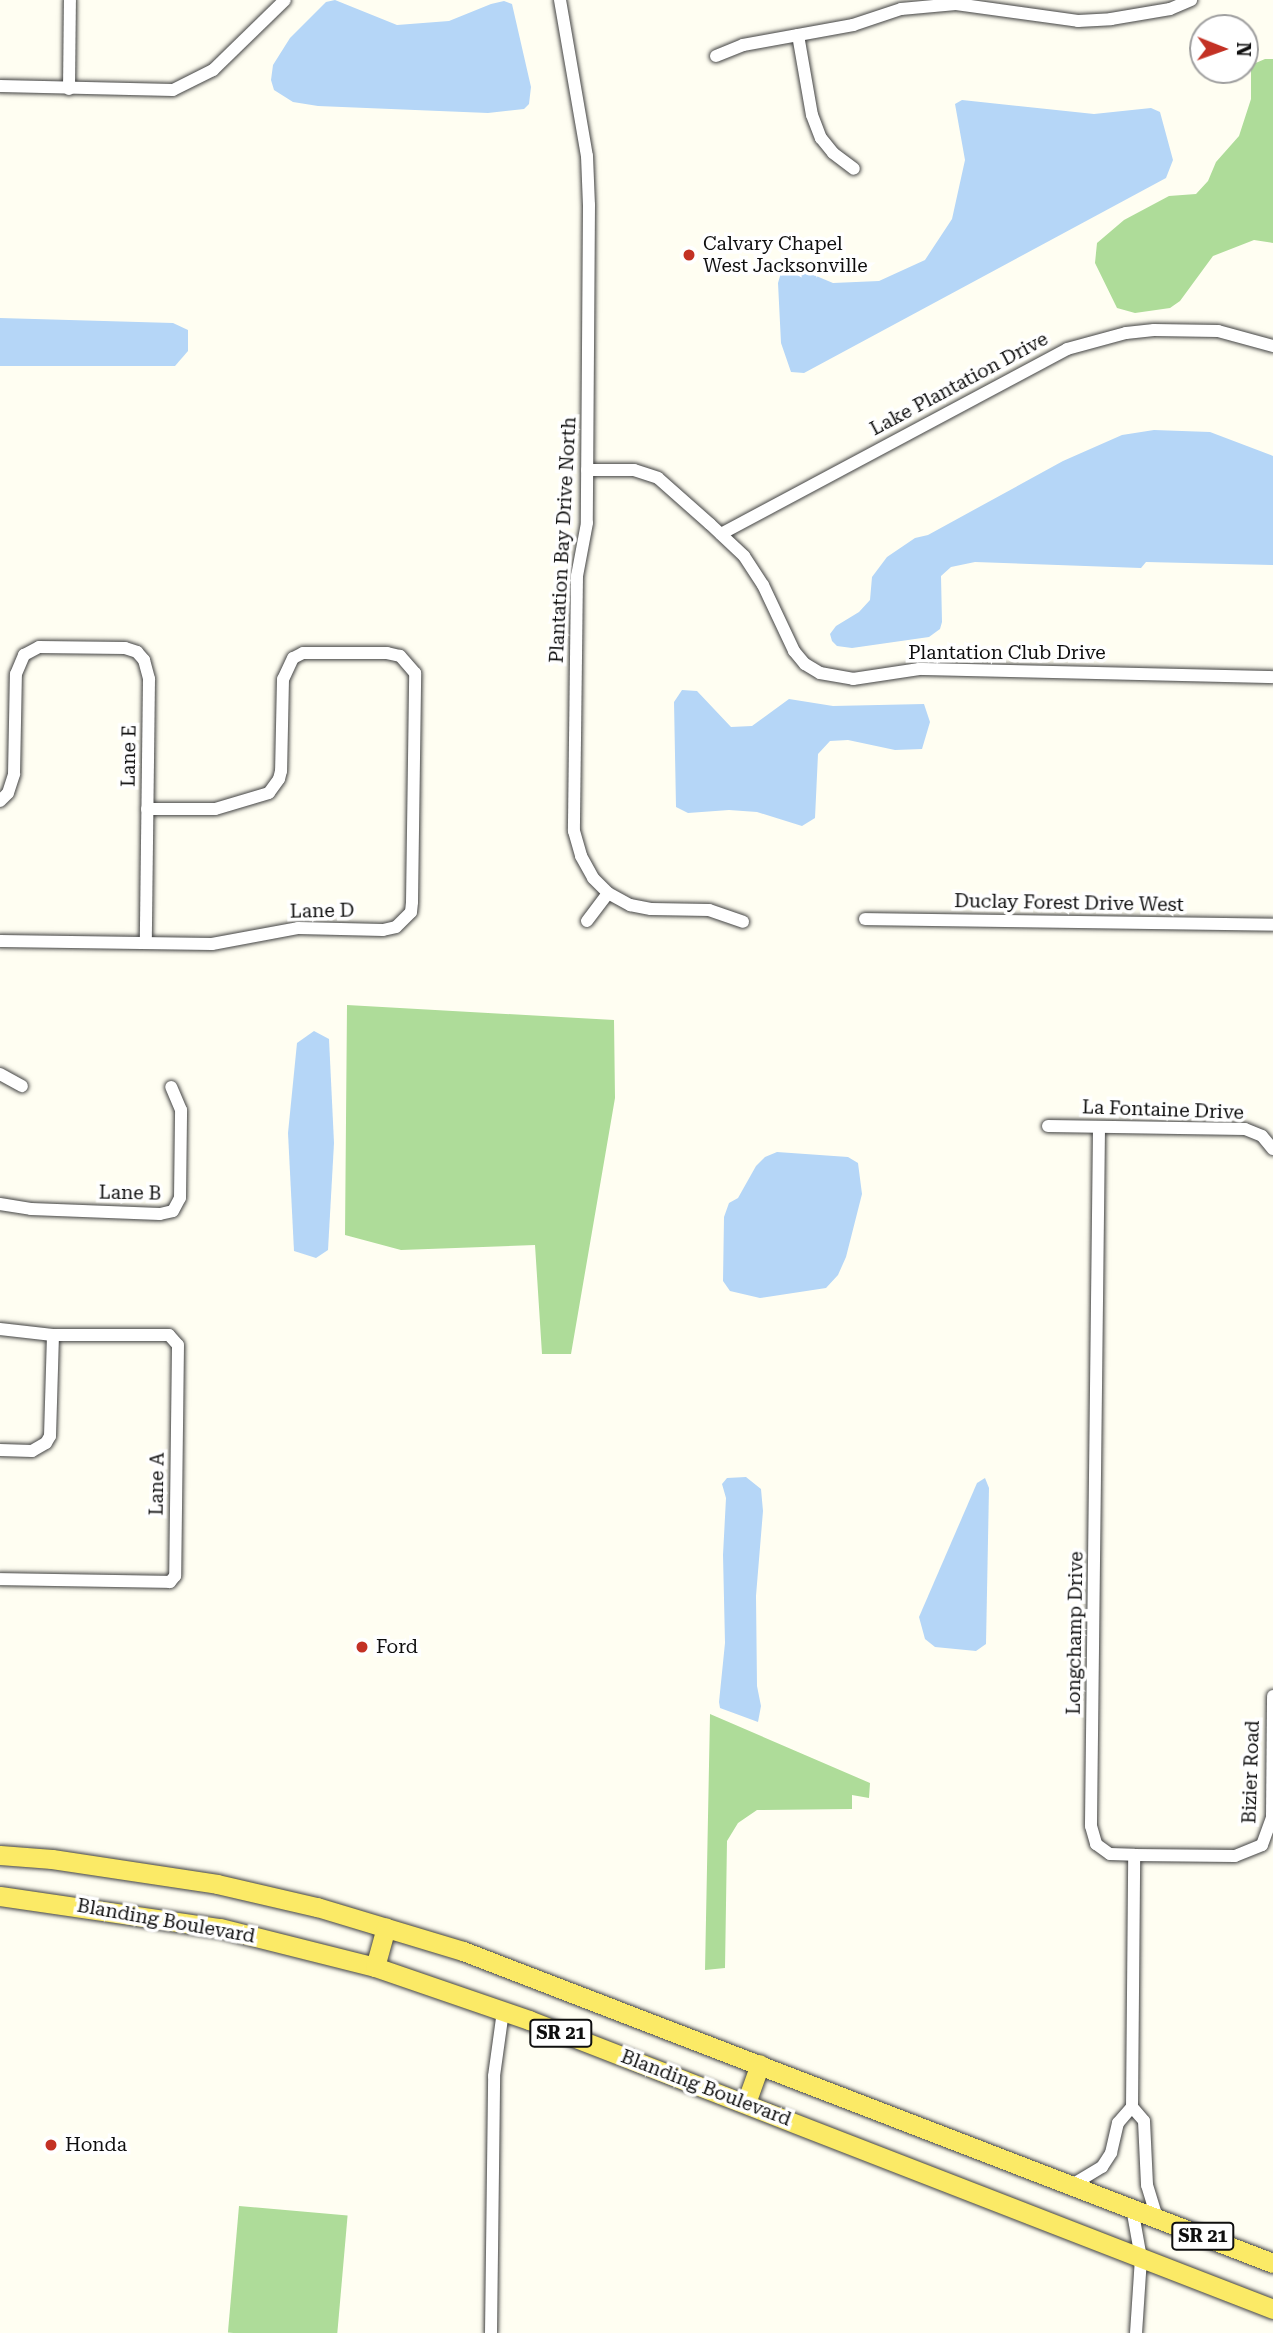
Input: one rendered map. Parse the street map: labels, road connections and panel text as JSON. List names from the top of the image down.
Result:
{
  "streets": {
    "main road": ["Blanding Boulevard", "SR 21"],
    "street": [
      "Lake Plantation Drive",
      "Plantation Bay Drive North",
      "Plantation Club Drive",
      "Lane E",
      "Duclay Forest Drive West",
      "Lane D",
      "La Fontaine Drive",
      "Lane B",
      "Lane A",
      "Longchamp Drive",
      "Bizier Road"
    ]
  },
  "crossings": [
    ["Lake Plantation Drive", "Plantation Club Drive"],
    ["Plantation Bay Drive North", "Plantation Club Drive"],
    ["Lane E", "Lane D"],
    ["La Fontaine Drive", "Longchamp Drive"],
    ["Longchamp Drive", "Bizier Road"]
  ],
  "places": ["Calvary Chapel West Jacksonville", "Ford", "Honda"],
  "north": "right"
}
